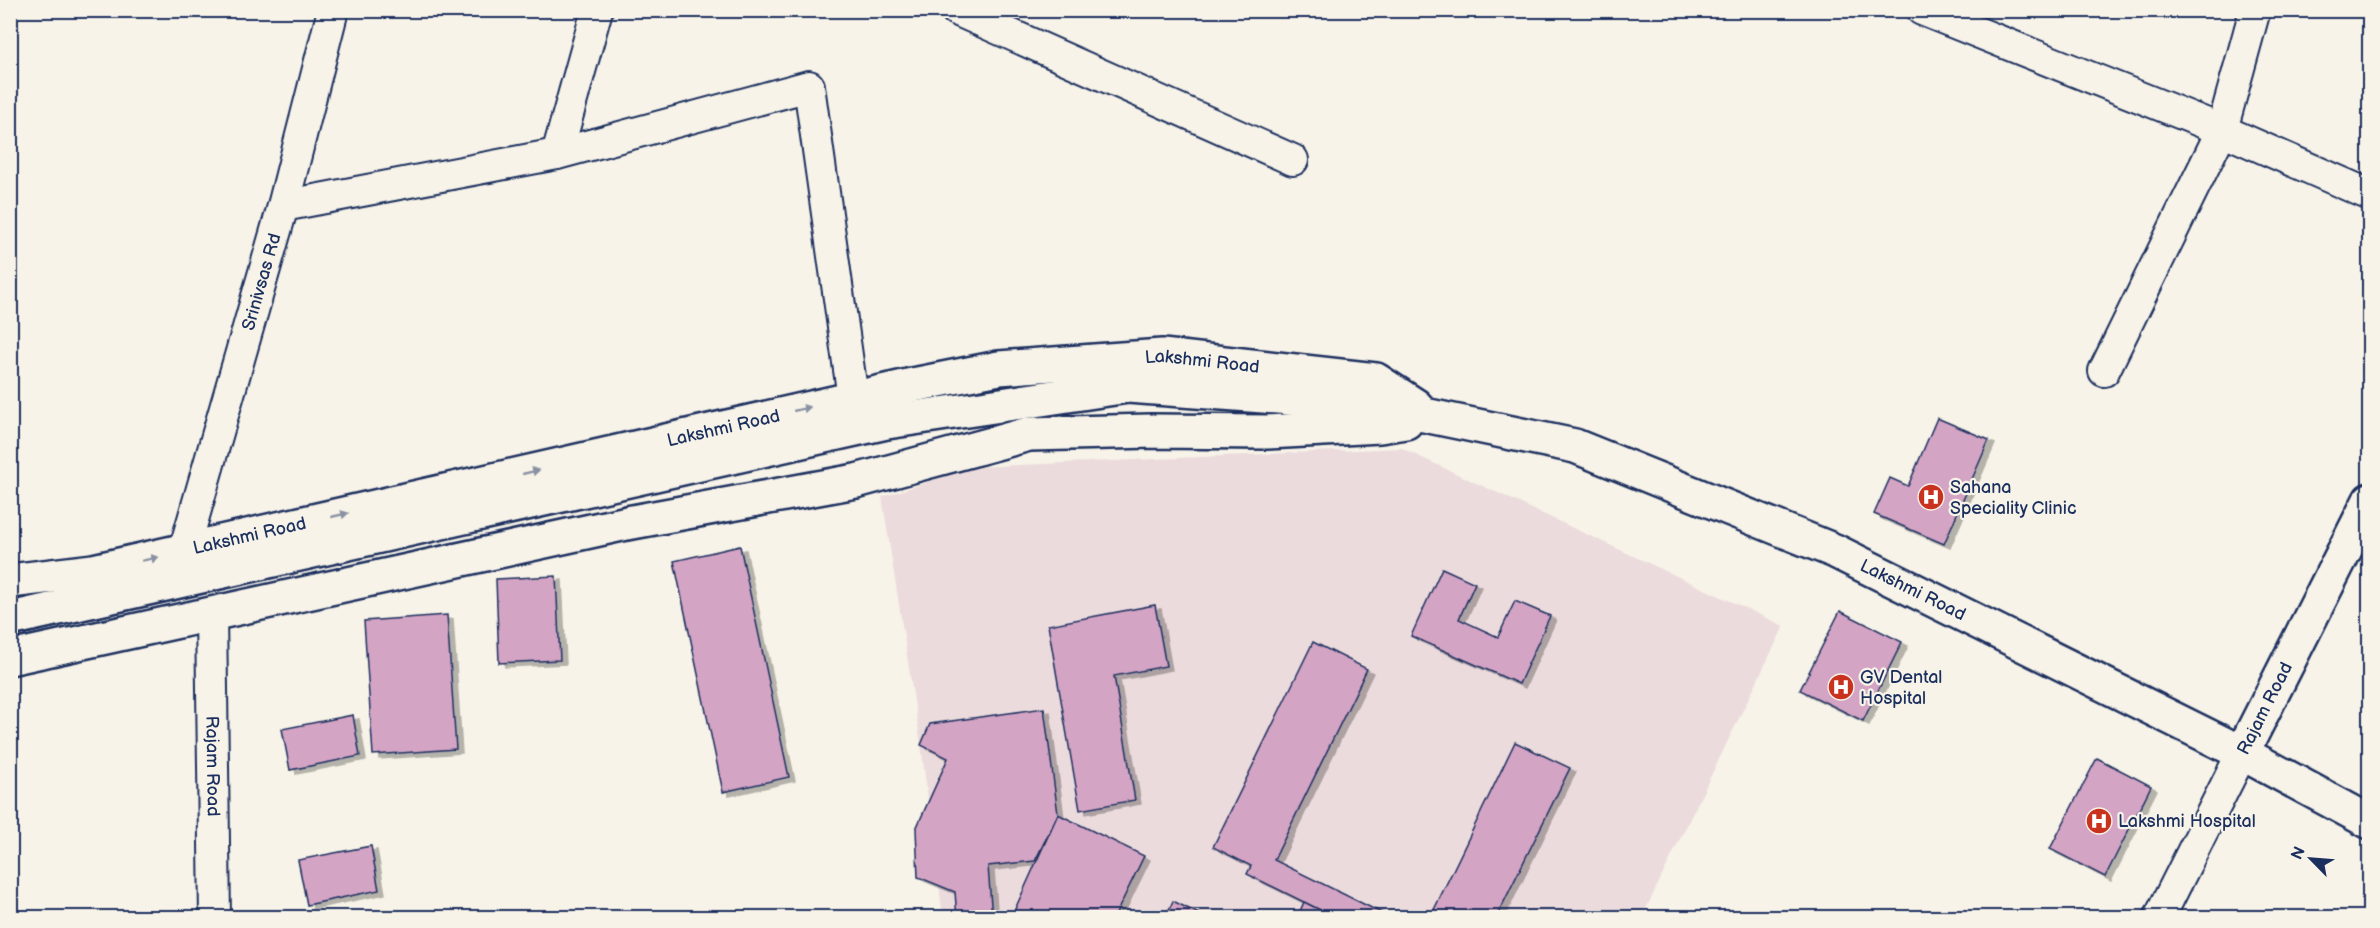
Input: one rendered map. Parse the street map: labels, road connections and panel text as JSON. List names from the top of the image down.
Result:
{
  "streets": {
    "street": ["Srinivsas Rd", "Lakshmi Road", "Rajam Road"]
  },
  "crossings": [
    ["Srinivsas Rd", "Lakshmi Road"],
    ["Lakshmi Road", "Rajam Road"]
  ],
  "places": {
    "hospital": ["Sahana Speciality Clinic", "GV Dental Hospital", "Lakshmi Hospital"]
  },
  "north": "top left"
}
